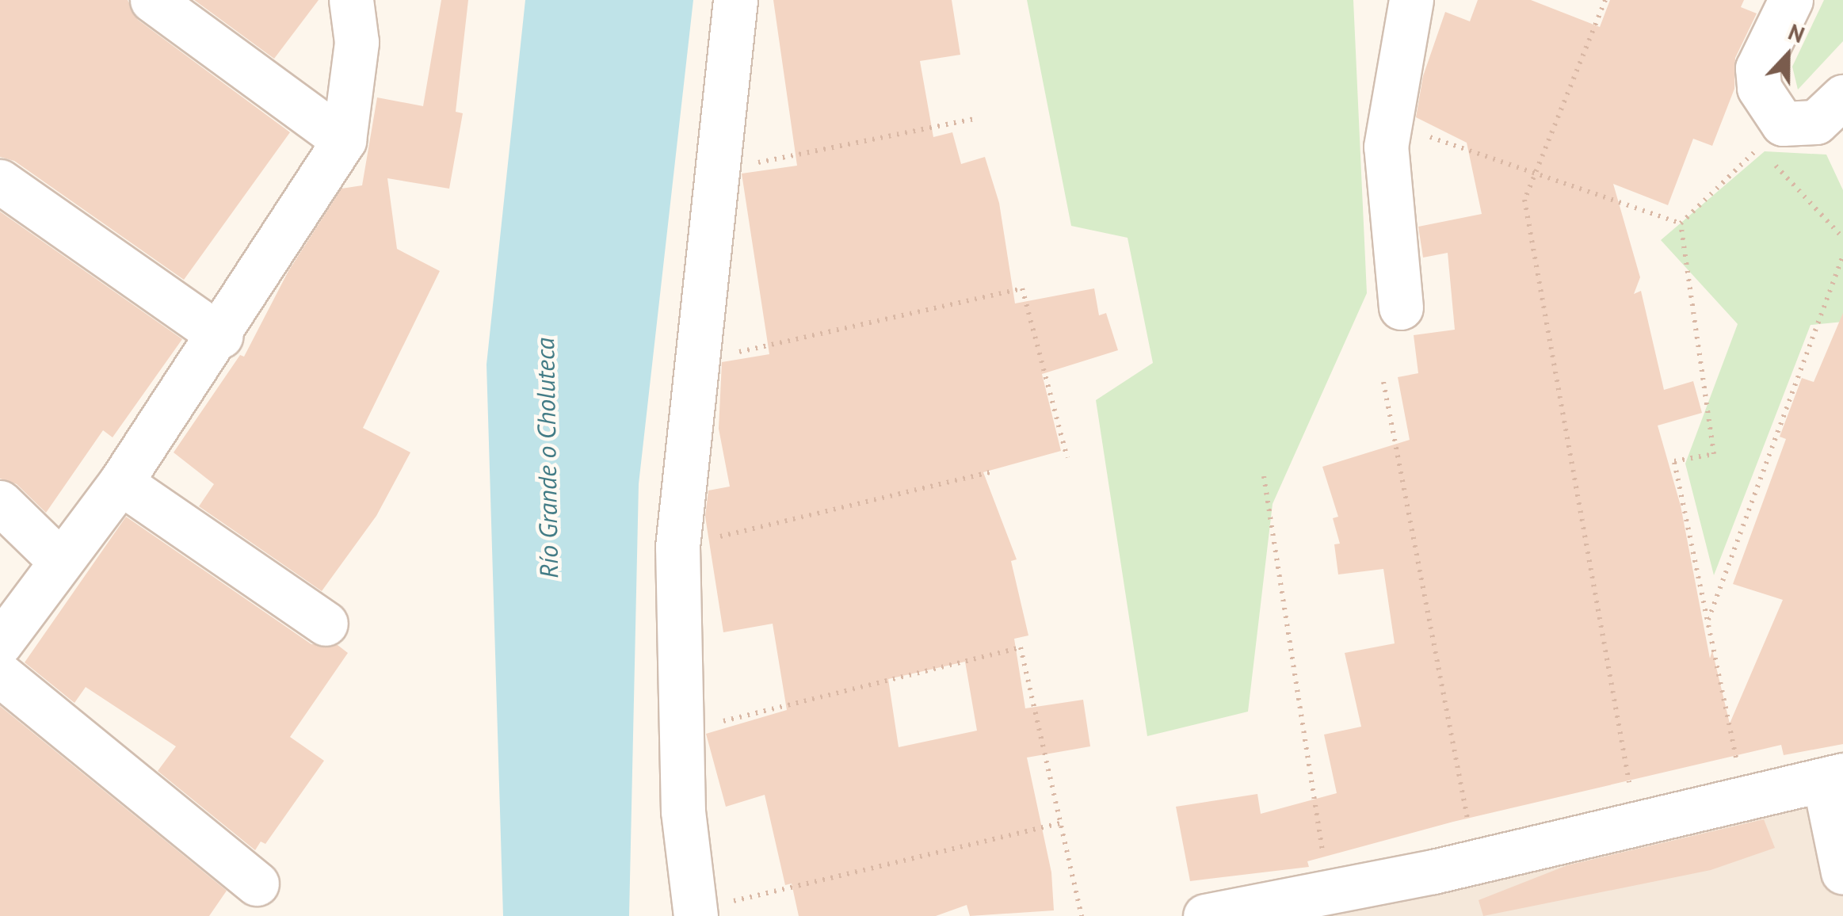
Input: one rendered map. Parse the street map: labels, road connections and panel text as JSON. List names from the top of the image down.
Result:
{
  "water": ["Río Grande o Choluteca"],
  "north": "top"
}
